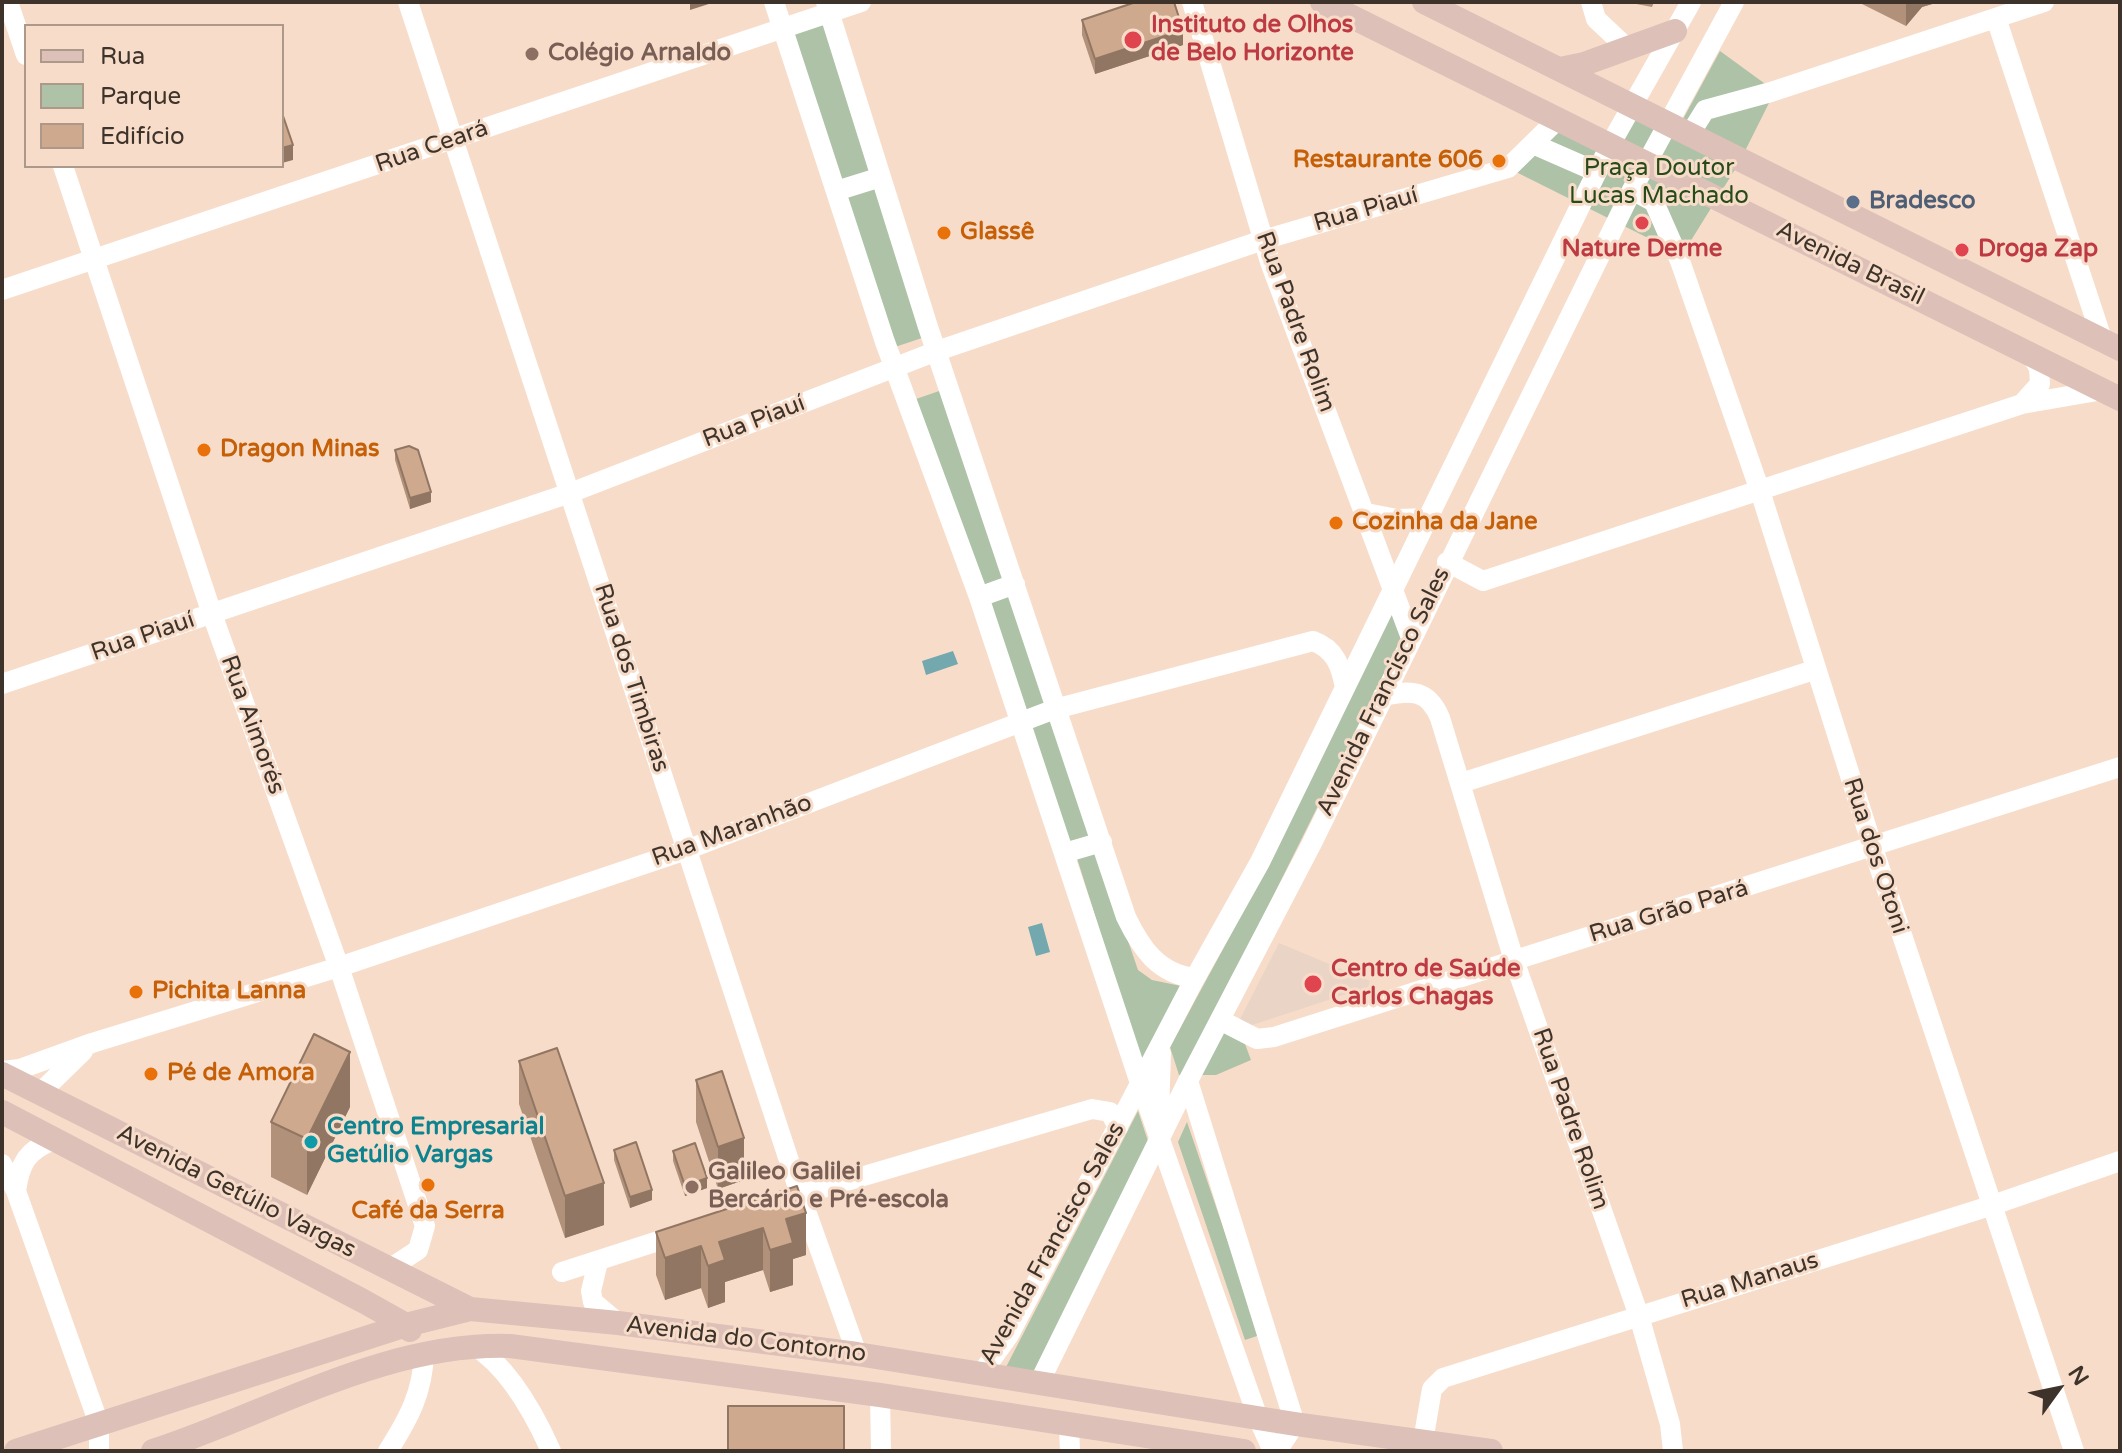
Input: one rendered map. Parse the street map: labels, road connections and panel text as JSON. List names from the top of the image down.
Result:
{
  "streets": {
    "main road": ["Avenida Brasil", "Avenida Getúlio Vargas", "Avenida do Contorno"],
    "street": [
      "Rua Ceará",
      "Rua Piauí",
      "Rua Padre Rolim",
      "Rua dos Timbiras",
      "Avenida Francisco Sales",
      "Rua Aimorés",
      "Rua Maranhão",
      "Rua dos Otoni",
      "Rua Grão Pará",
      "Rua Manaus"
    ]
  },
  "crossings": [
    ["Rua Ceará", "Rua dos Timbiras"],
    ["Rua Ceará", "Rua Aimorés"],
    ["Rua Piauí", "Rua Padre Rolim"],
    ["Rua Piauí", "Rua dos Timbiras"],
    ["Rua Piauí", "Rua Aimorés"],
    ["Avenida Brasil", "Avenida Francisco Sales"],
    ["Rua Padre Rolim", "Avenida Francisco Sales"],
    ["Rua Padre Rolim", "Rua Grão Pará"],
    ["Rua Padre Rolim", "Rua Manaus"],
    ["Rua dos Timbiras", "Rua Maranhão"],
    ["Rua dos Timbiras", "Avenida do Contorno"],
    ["Avenida Francisco Sales", "Rua Maranhão"],
    ["Avenida Francisco Sales", "Rua Grão Pará"],
    ["Avenida Francisco Sales", "Avenida do Contorno"],
    ["Rua Aimorés", "Rua Maranhão"],
    ["Rua Aimorés", "Avenida Getúlio Vargas"],
    ["Rua Maranhão", "Avenida Getúlio Vargas"],
    ["Rua dos Otoni", "Rua Grão Pará"],
    ["Rua dos Otoni", "Rua Manaus"],
    ["Avenida Getúlio Vargas", "Avenida do Contorno"],
    ["Rua Manaus", "Avenida do Contorno"]
  ],
  "parks": ["Praça Doutor Lucas Machado"],
  "places": [
    "Instituto de Olhos de Belo Horizonte",
    "Colégio Arnaldo",
    "Restaurante 606",
    "Bradesco",
    "Nature Derme",
    "Glassê",
    "Droga Zap",
    "Dragon Minas",
    "Cozinha da Jane",
    "Centro de Saúde Carlos Chagas",
    "Pichita Lanna",
    "Pé de Amora",
    "Centro Empresarial Getúlio Vargas",
    "Café da Serra",
    "Galileo Galilei Bercário e Pré-escola"
  ],
  "legend": ["Rua", "Parque", "Edifício"],
  "north": "top right"
}
